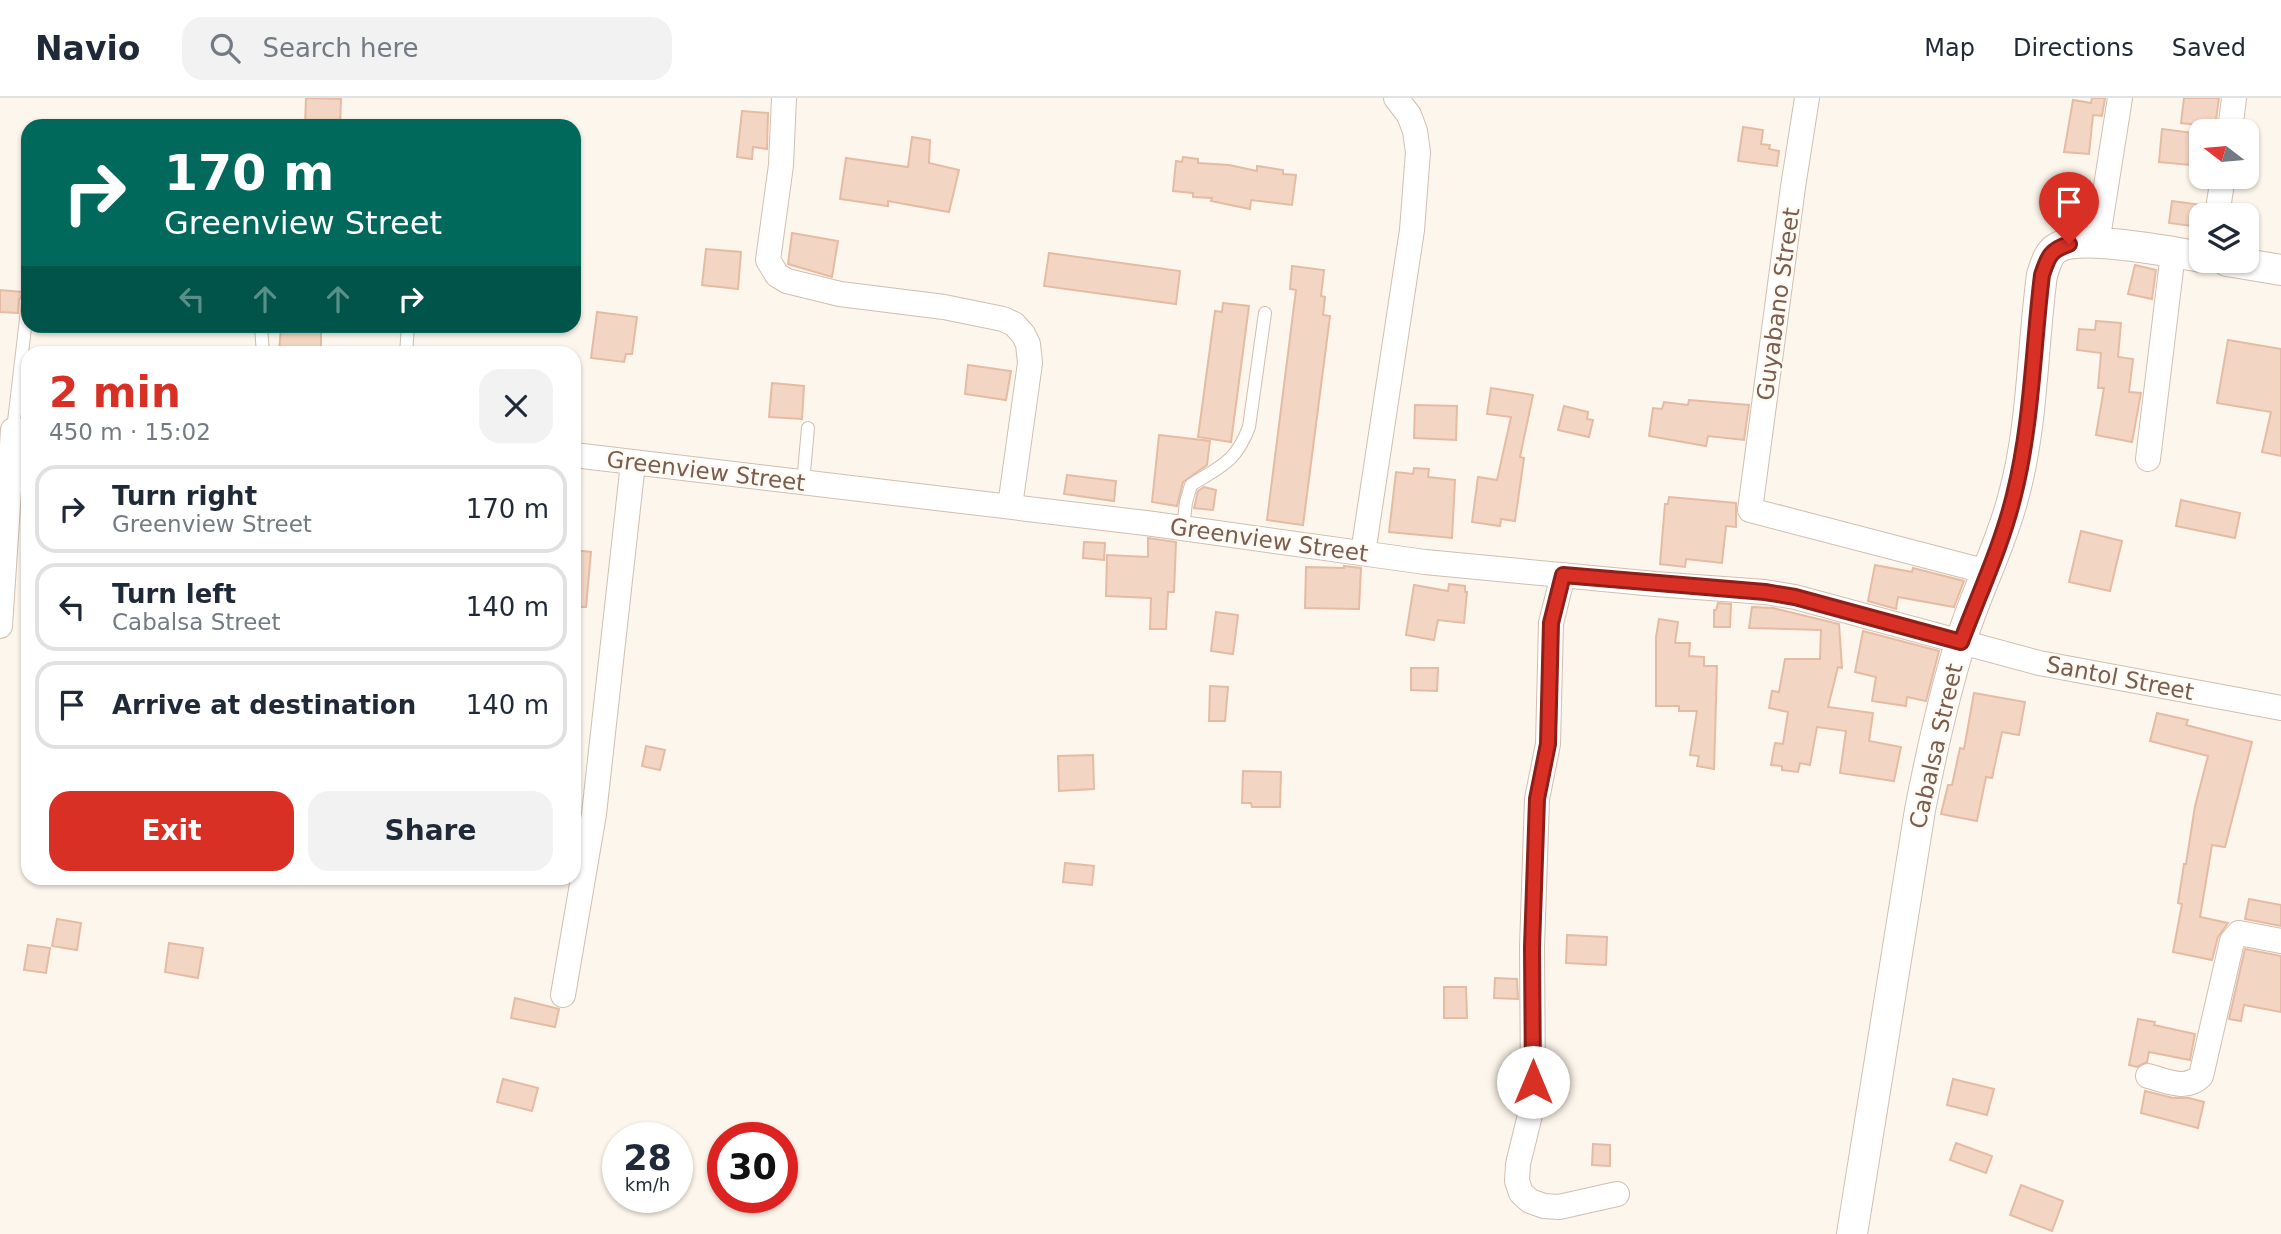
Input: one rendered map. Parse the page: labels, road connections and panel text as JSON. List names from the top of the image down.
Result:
{
  "streets": {
    "street": [
      "Guyabano Street",
      "Greenview Street",
      "Santol Street",
      "Cabalsa Street"
    ]
  },
  "crossings": [
    ["Guyabano Street", "Cabalsa Street"],
    ["Greenview Street", "Santol Street"],
    ["Greenview Street", "Cabalsa Street"],
    ["Santol Street", "Cabalsa Street"]
  ],
  "north": "left",
  "page": {
    "header": "Navio",
    "search": "Search here",
    "nav": ["Map", "Directions", "Saved"],
    "turn": ["170 m", "Greenview Street"],
    "heading": ["2 min", "450 m · 15:02"],
    "list": [
      {
        "name": "Turn right",
        "note": "Greenview Street",
        "value": "170 m"
      },
      {
        "name": "Turn left",
        "note": "Cabalsa Street",
        "value": "140 m"
      },
      {
        "name": "Arrive at destination",
        "value": "140 m"
      }
    ],
    "buttons": ["Exit", "Share"],
    "speed": "28 km/h",
    "limit": "30"
  }
}
